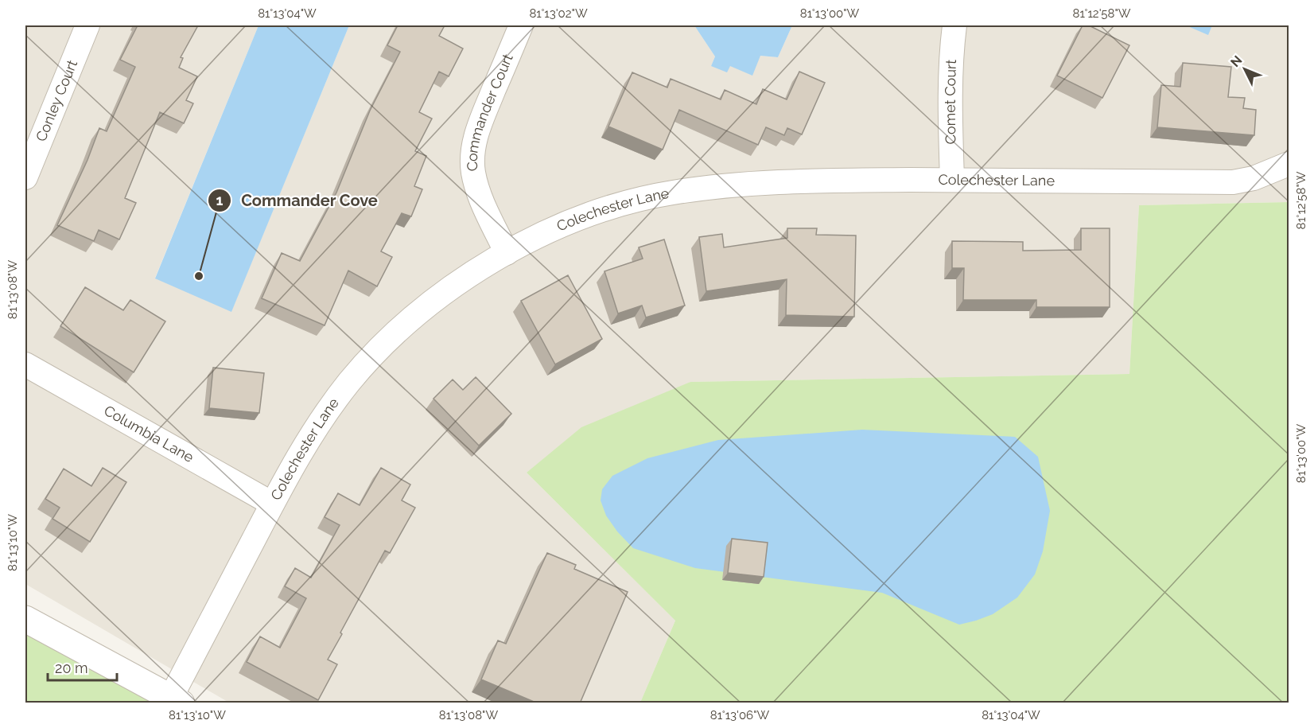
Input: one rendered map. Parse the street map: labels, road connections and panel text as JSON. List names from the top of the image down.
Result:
{
  "streets": {
    "street": [
      "Conley Court",
      "Comet Court",
      "Commander Court",
      "Colechester Lane",
      "Columbia Lane"
    ]
  },
  "crossings": [
    ["Comet Court", "Colechester Lane"],
    ["Commander Court", "Colechester Lane"],
    ["Colechester Lane", "Columbia Lane"]
  ],
  "places": ["Commander Cove"],
  "scale_bar": "20 m",
  "north": "top left",
  "coordinates": [
    "81°13'04\"W",
    "81°13'02\"W",
    "81°13'00\"W",
    "81°12'58\"W",
    "81°13'08\"W",
    "81°13'10\"W",
    "81°13'06\"W"
  ]
}
